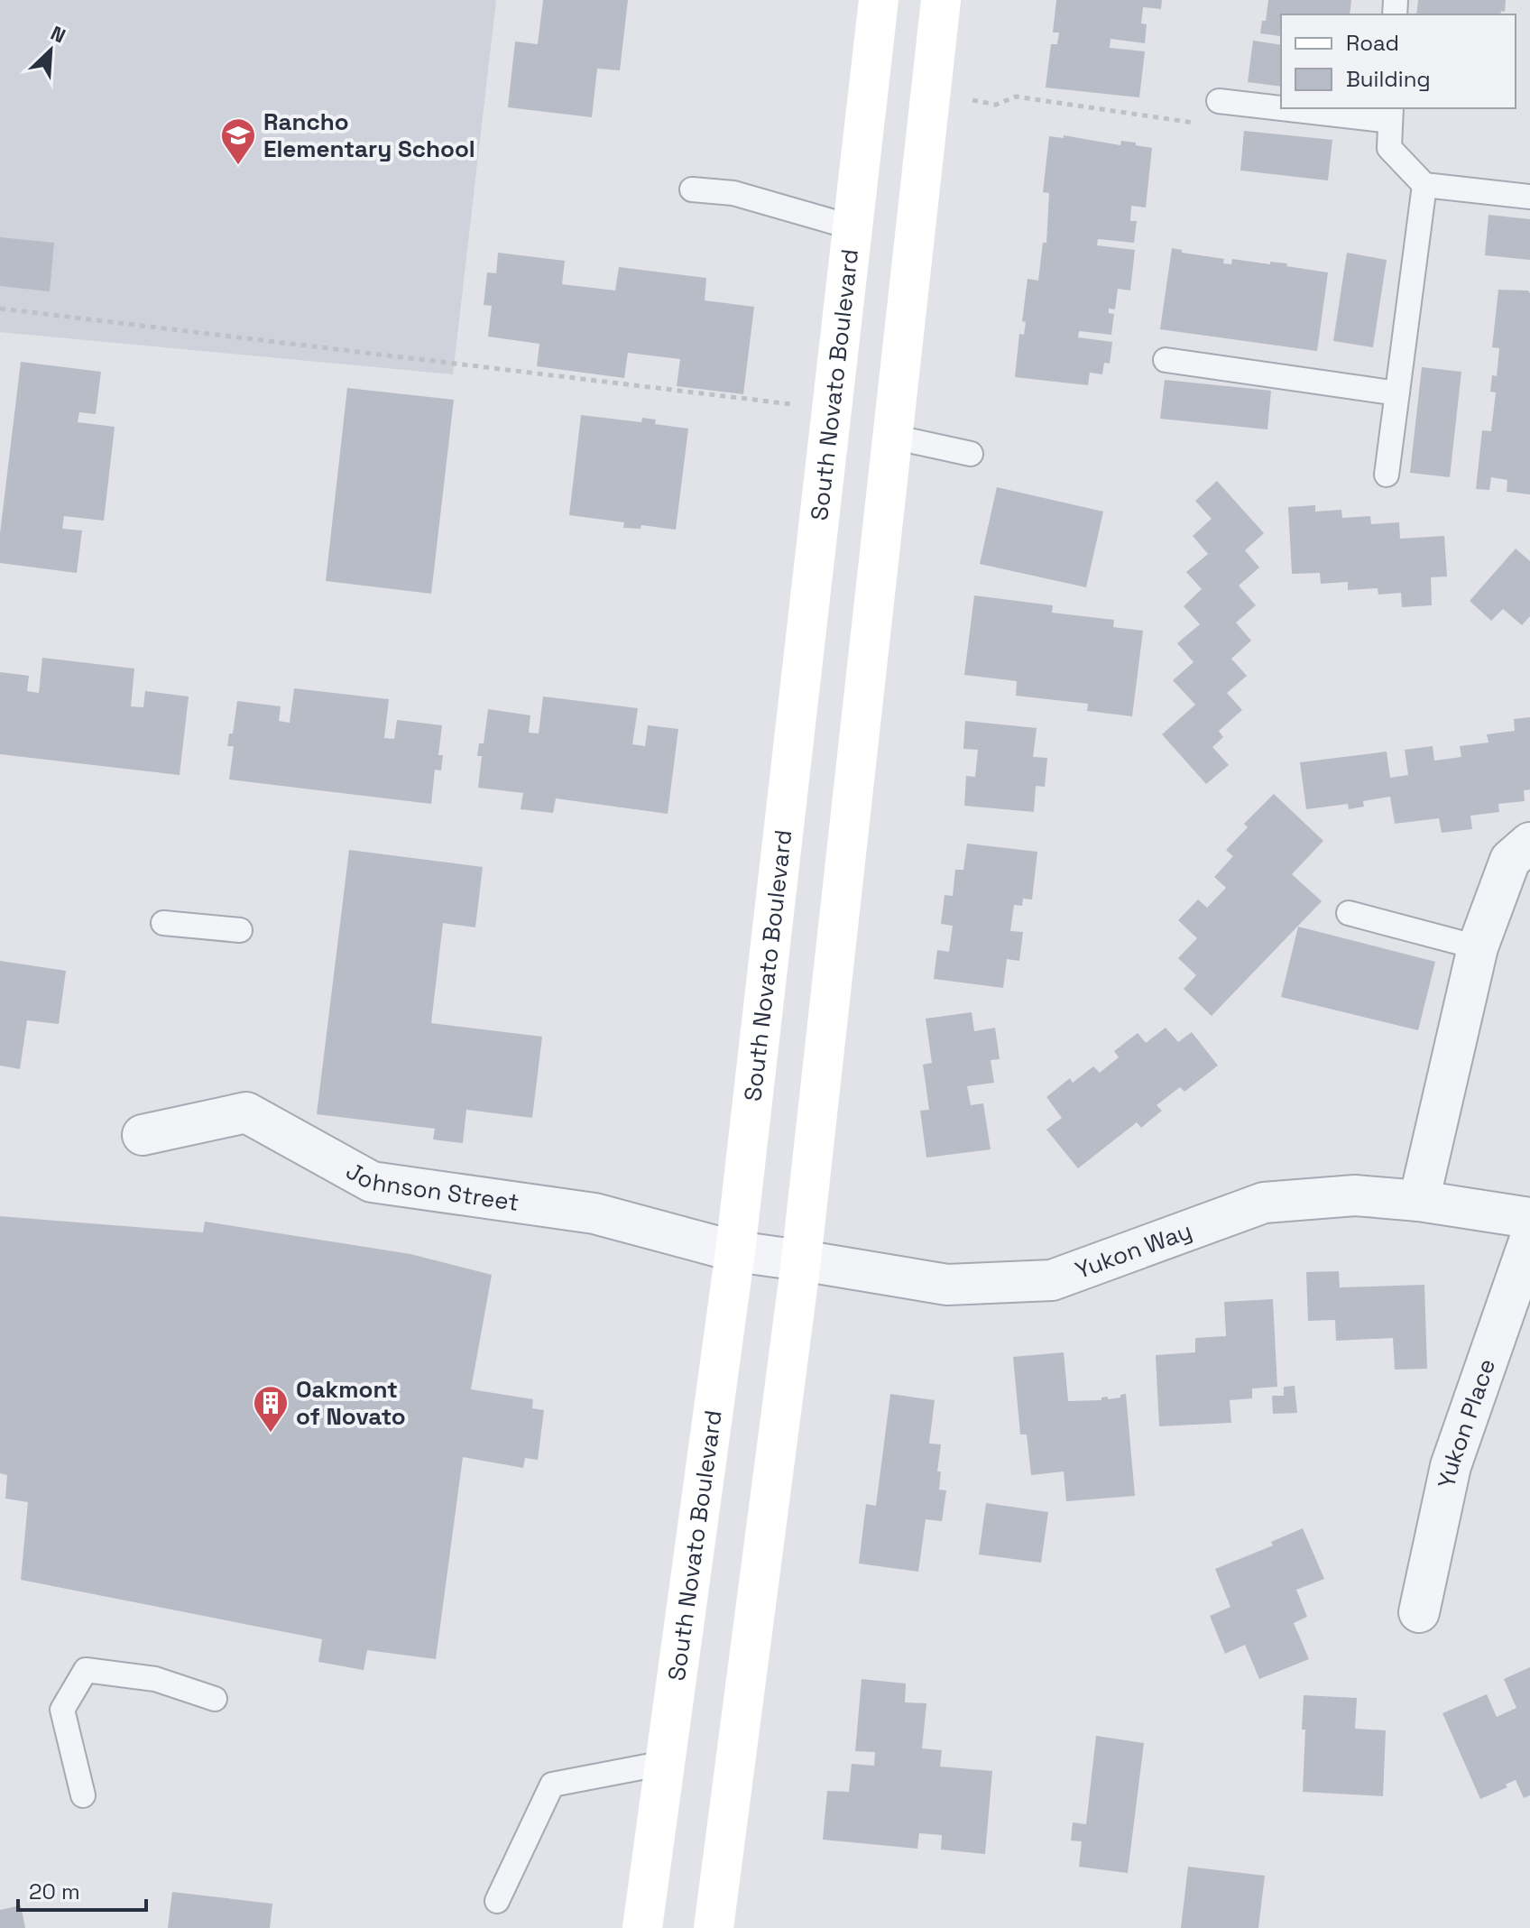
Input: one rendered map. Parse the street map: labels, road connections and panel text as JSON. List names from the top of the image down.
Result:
{
  "streets": {
    "main road": ["South Novato Boulevard"],
    "street": ["Johnson Street", "Yukon Way", "Yukon Place"]
  },
  "crossings": [
    ["South Novato Boulevard", "Johnson Street"],
    ["South Novato Boulevard", "Yukon Way"],
    ["Johnson Street", "Yukon Way"]
  ],
  "places": {
    "school or university": ["Rancho Elementary School"],
    "building": ["Oakmont of Novato"]
  },
  "legend": ["Road", "Building"],
  "scale_bar": "20 m",
  "north": "top right"
}
